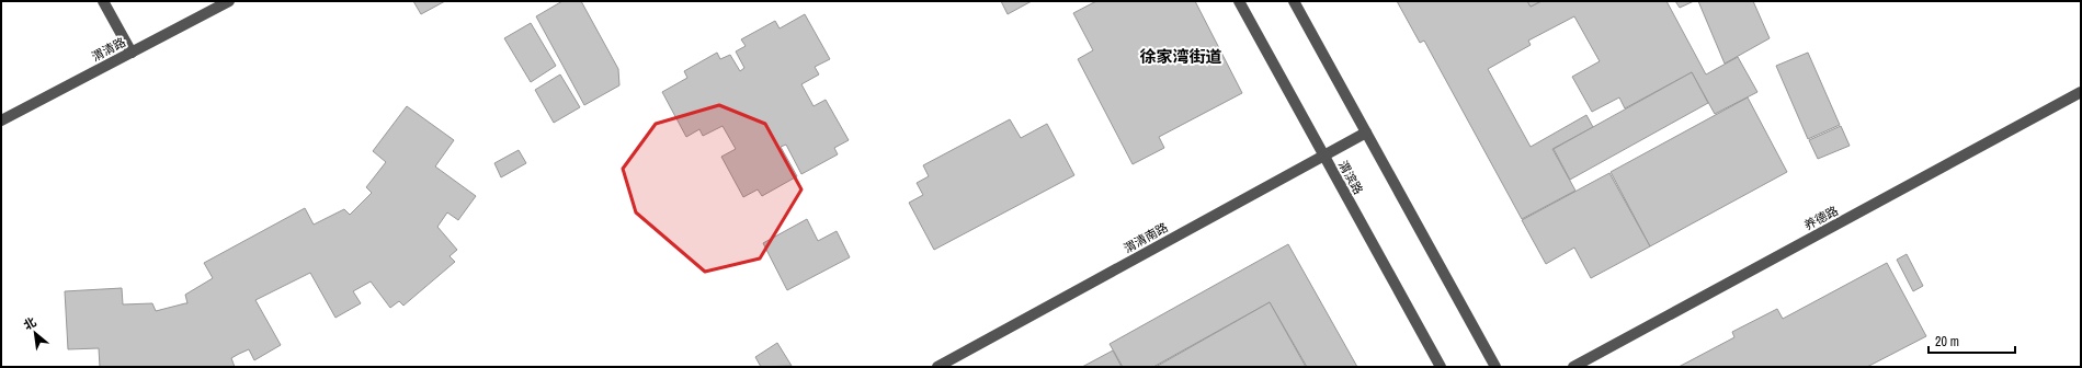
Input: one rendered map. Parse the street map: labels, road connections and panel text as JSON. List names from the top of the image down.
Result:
{
  "streets": {
    "street": [
      "渭清路",
      "渭滨路",
      "养德路",
      "渭清南路"
    ]
  },
  "crossings": [
    ["渭滨路", "渭清南路"]
  ],
  "districts": ["徐家湾街道"],
  "scale_bar": "20 m",
  "north": "top left"
}
